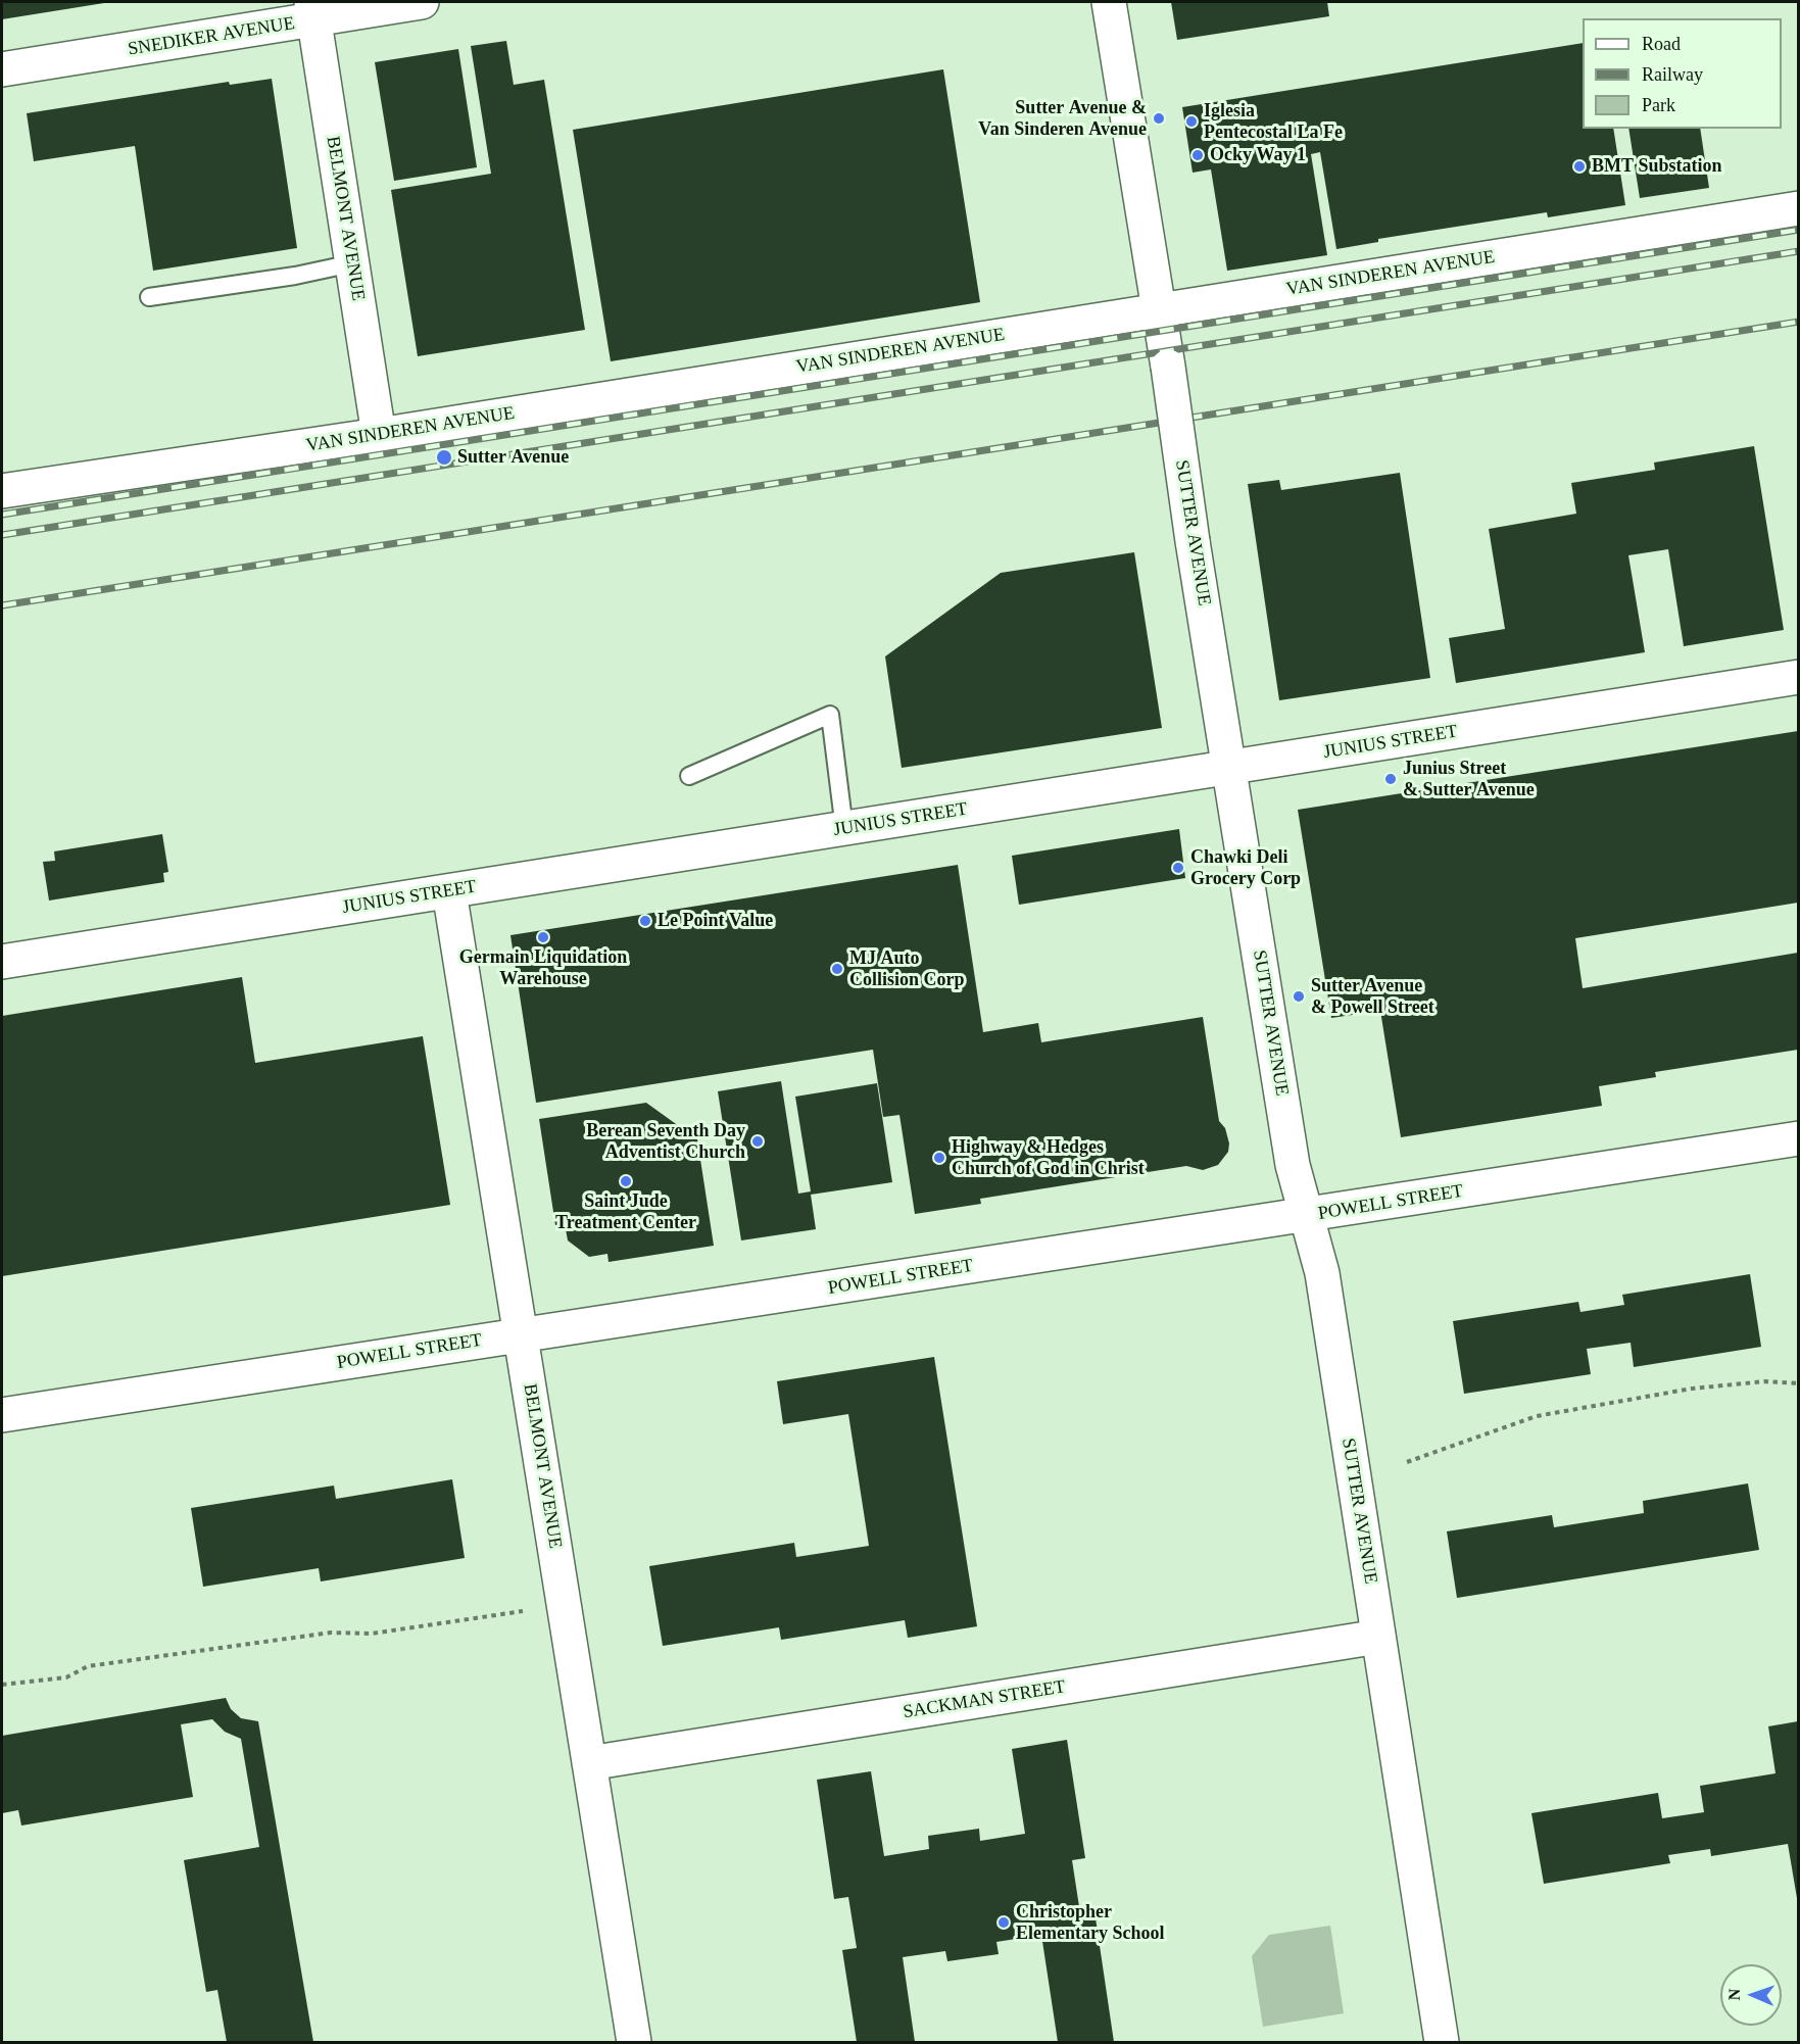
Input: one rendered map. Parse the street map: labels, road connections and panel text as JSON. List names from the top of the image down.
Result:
{
  "streets": {
    "street": [
      "SNEDIKER AVENUE",
      "BELMONT AVENUE",
      "VAN SINDEREN AVENUE",
      "SUTTER AVENUE",
      "JUNIUS STREET",
      "POWELL STREET",
      "SACKMAN STREET"
    ]
  },
  "crossings": [
    ["SNEDIKER AVENUE", "BELMONT AVENUE"],
    ["BELMONT AVENUE", "VAN SINDEREN AVENUE"],
    ["BELMONT AVENUE", "JUNIUS STREET"],
    ["BELMONT AVENUE", "POWELL STREET"],
    ["BELMONT AVENUE", "SACKMAN STREET"],
    ["VAN SINDEREN AVENUE", "SUTTER AVENUE"],
    ["SUTTER AVENUE", "JUNIUS STREET"],
    ["SUTTER AVENUE", "POWELL STREET"],
    ["SUTTER AVENUE", "SACKMAN STREET"]
  ],
  "places": [
    "Sutter Avenue & Van Sinderen Avenue",
    "Iglesia Pentecostal La Fe",
    "Ocky Way 1",
    "BMT Substation",
    "Sutter Avenue",
    "Junius Street & Sutter Avenue",
    "Chawki Deli Grocery Corp",
    "Le Point Value",
    "Germain Liquidation Warehouse",
    "MJ Auto Collision Corp",
    "Sutter Avenue & Powell Street",
    "Berean Seventh Day Adventist Church",
    "Highway & Hedges Church of God in Christ",
    "Saint Jude Treatment Center",
    "Christopher Elementary School"
  ],
  "legend": ["Road", "Railway", "Park"],
  "north": "left"
}
